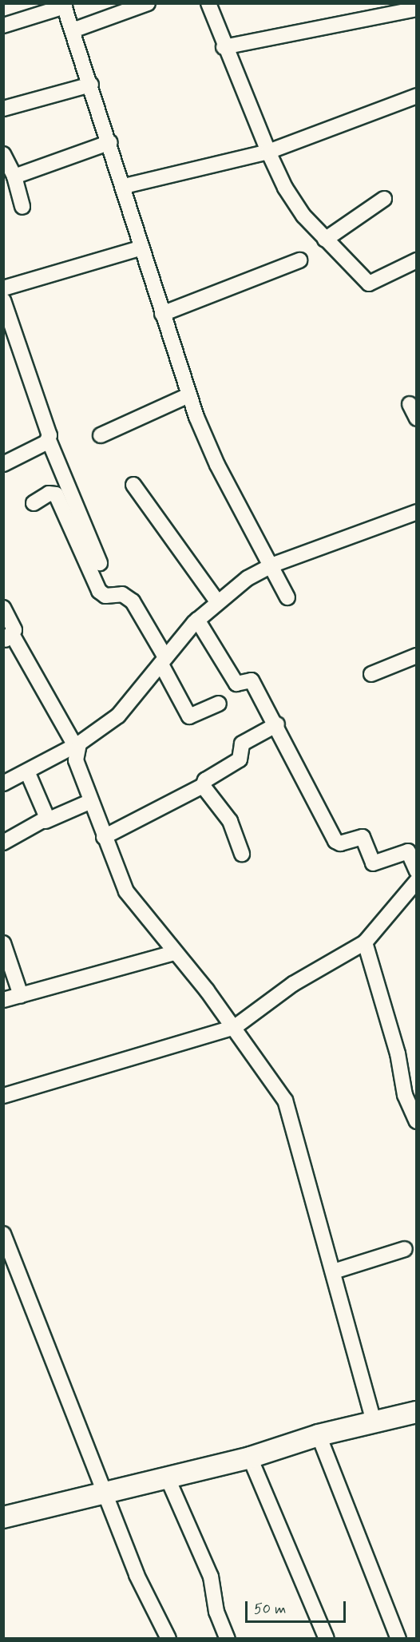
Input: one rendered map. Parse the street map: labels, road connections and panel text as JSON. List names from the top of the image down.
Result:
{
  "scale_bar": "50 m"
}
